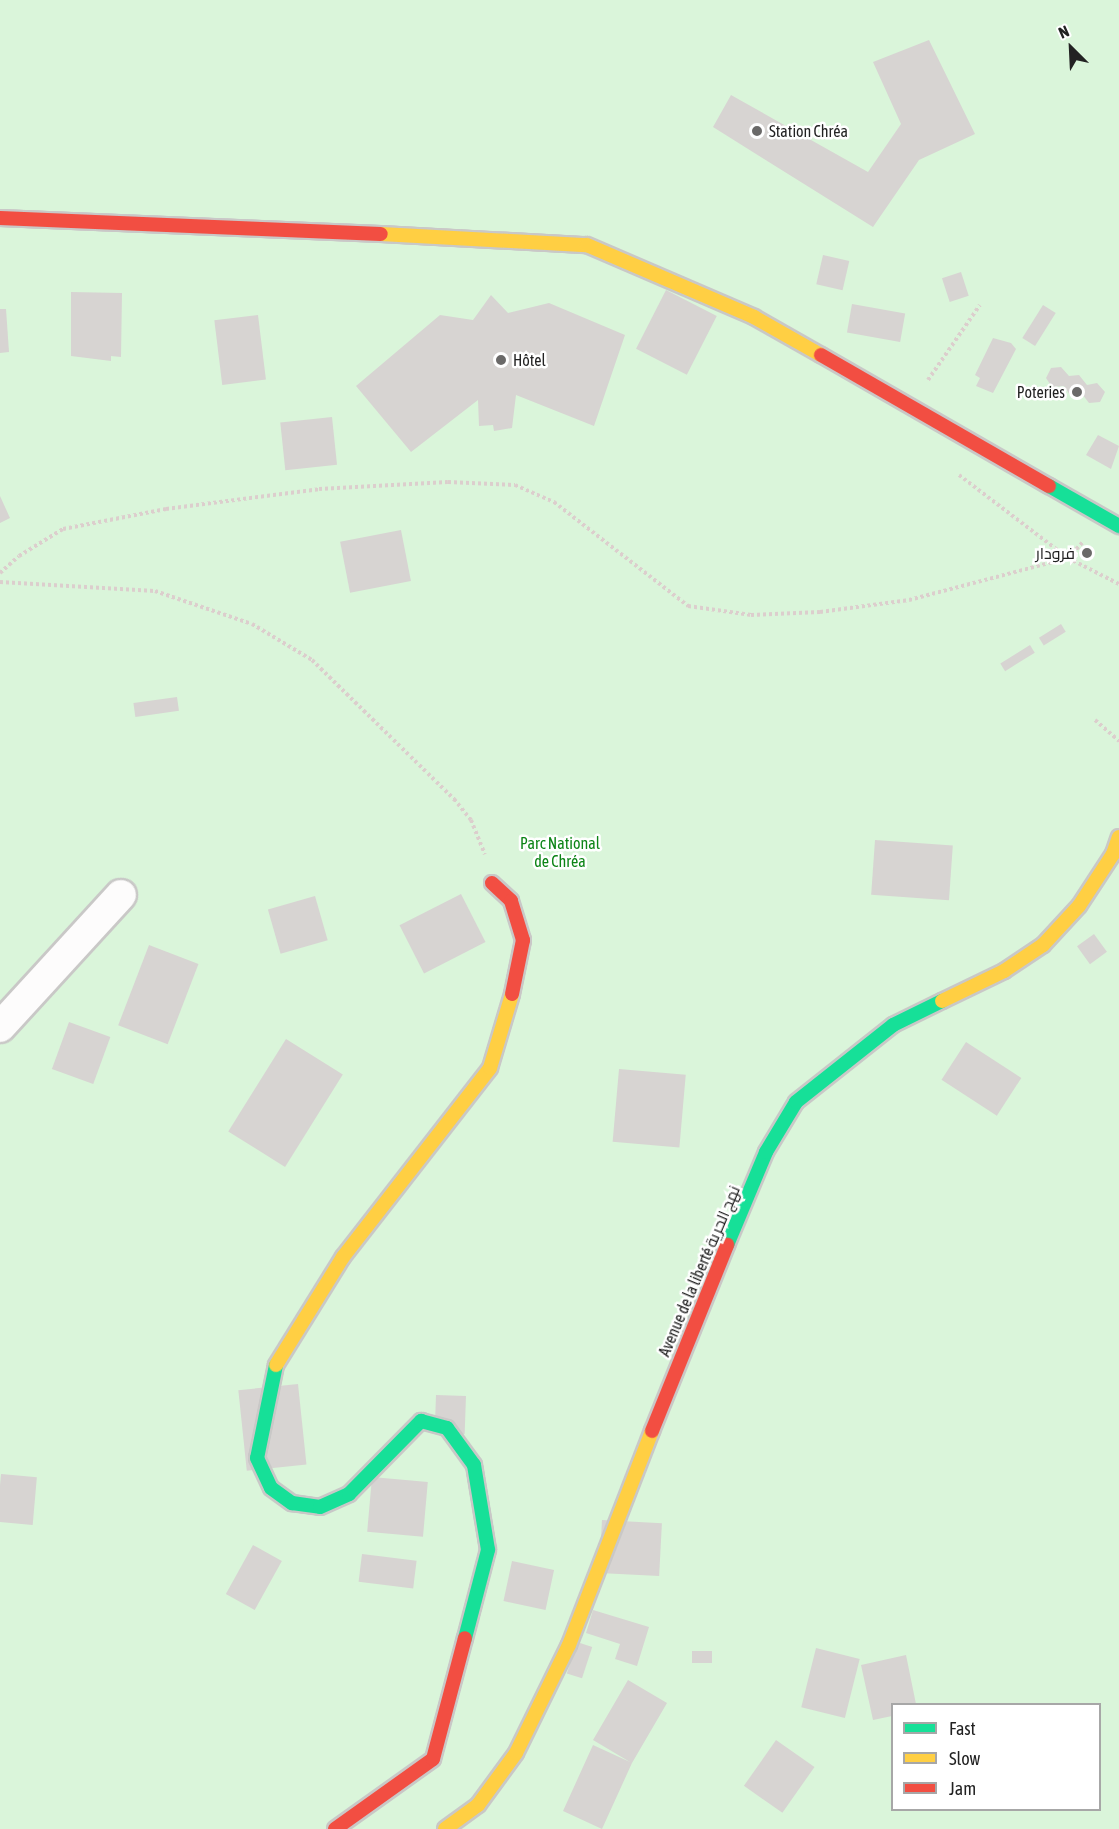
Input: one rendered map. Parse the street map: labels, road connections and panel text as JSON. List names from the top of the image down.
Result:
{
  "streets": {
    "street": ["Avenue de la liberté نهج الحرية"]
  },
  "parks": ["Parc National de Chréa"],
  "places": [
    "Station Chréa",
    "Hôtel",
    "Poteries",
    "فرودار"
  ],
  "legend": ["Fast", "Slow", "Jam"],
  "north": "top left"
}
